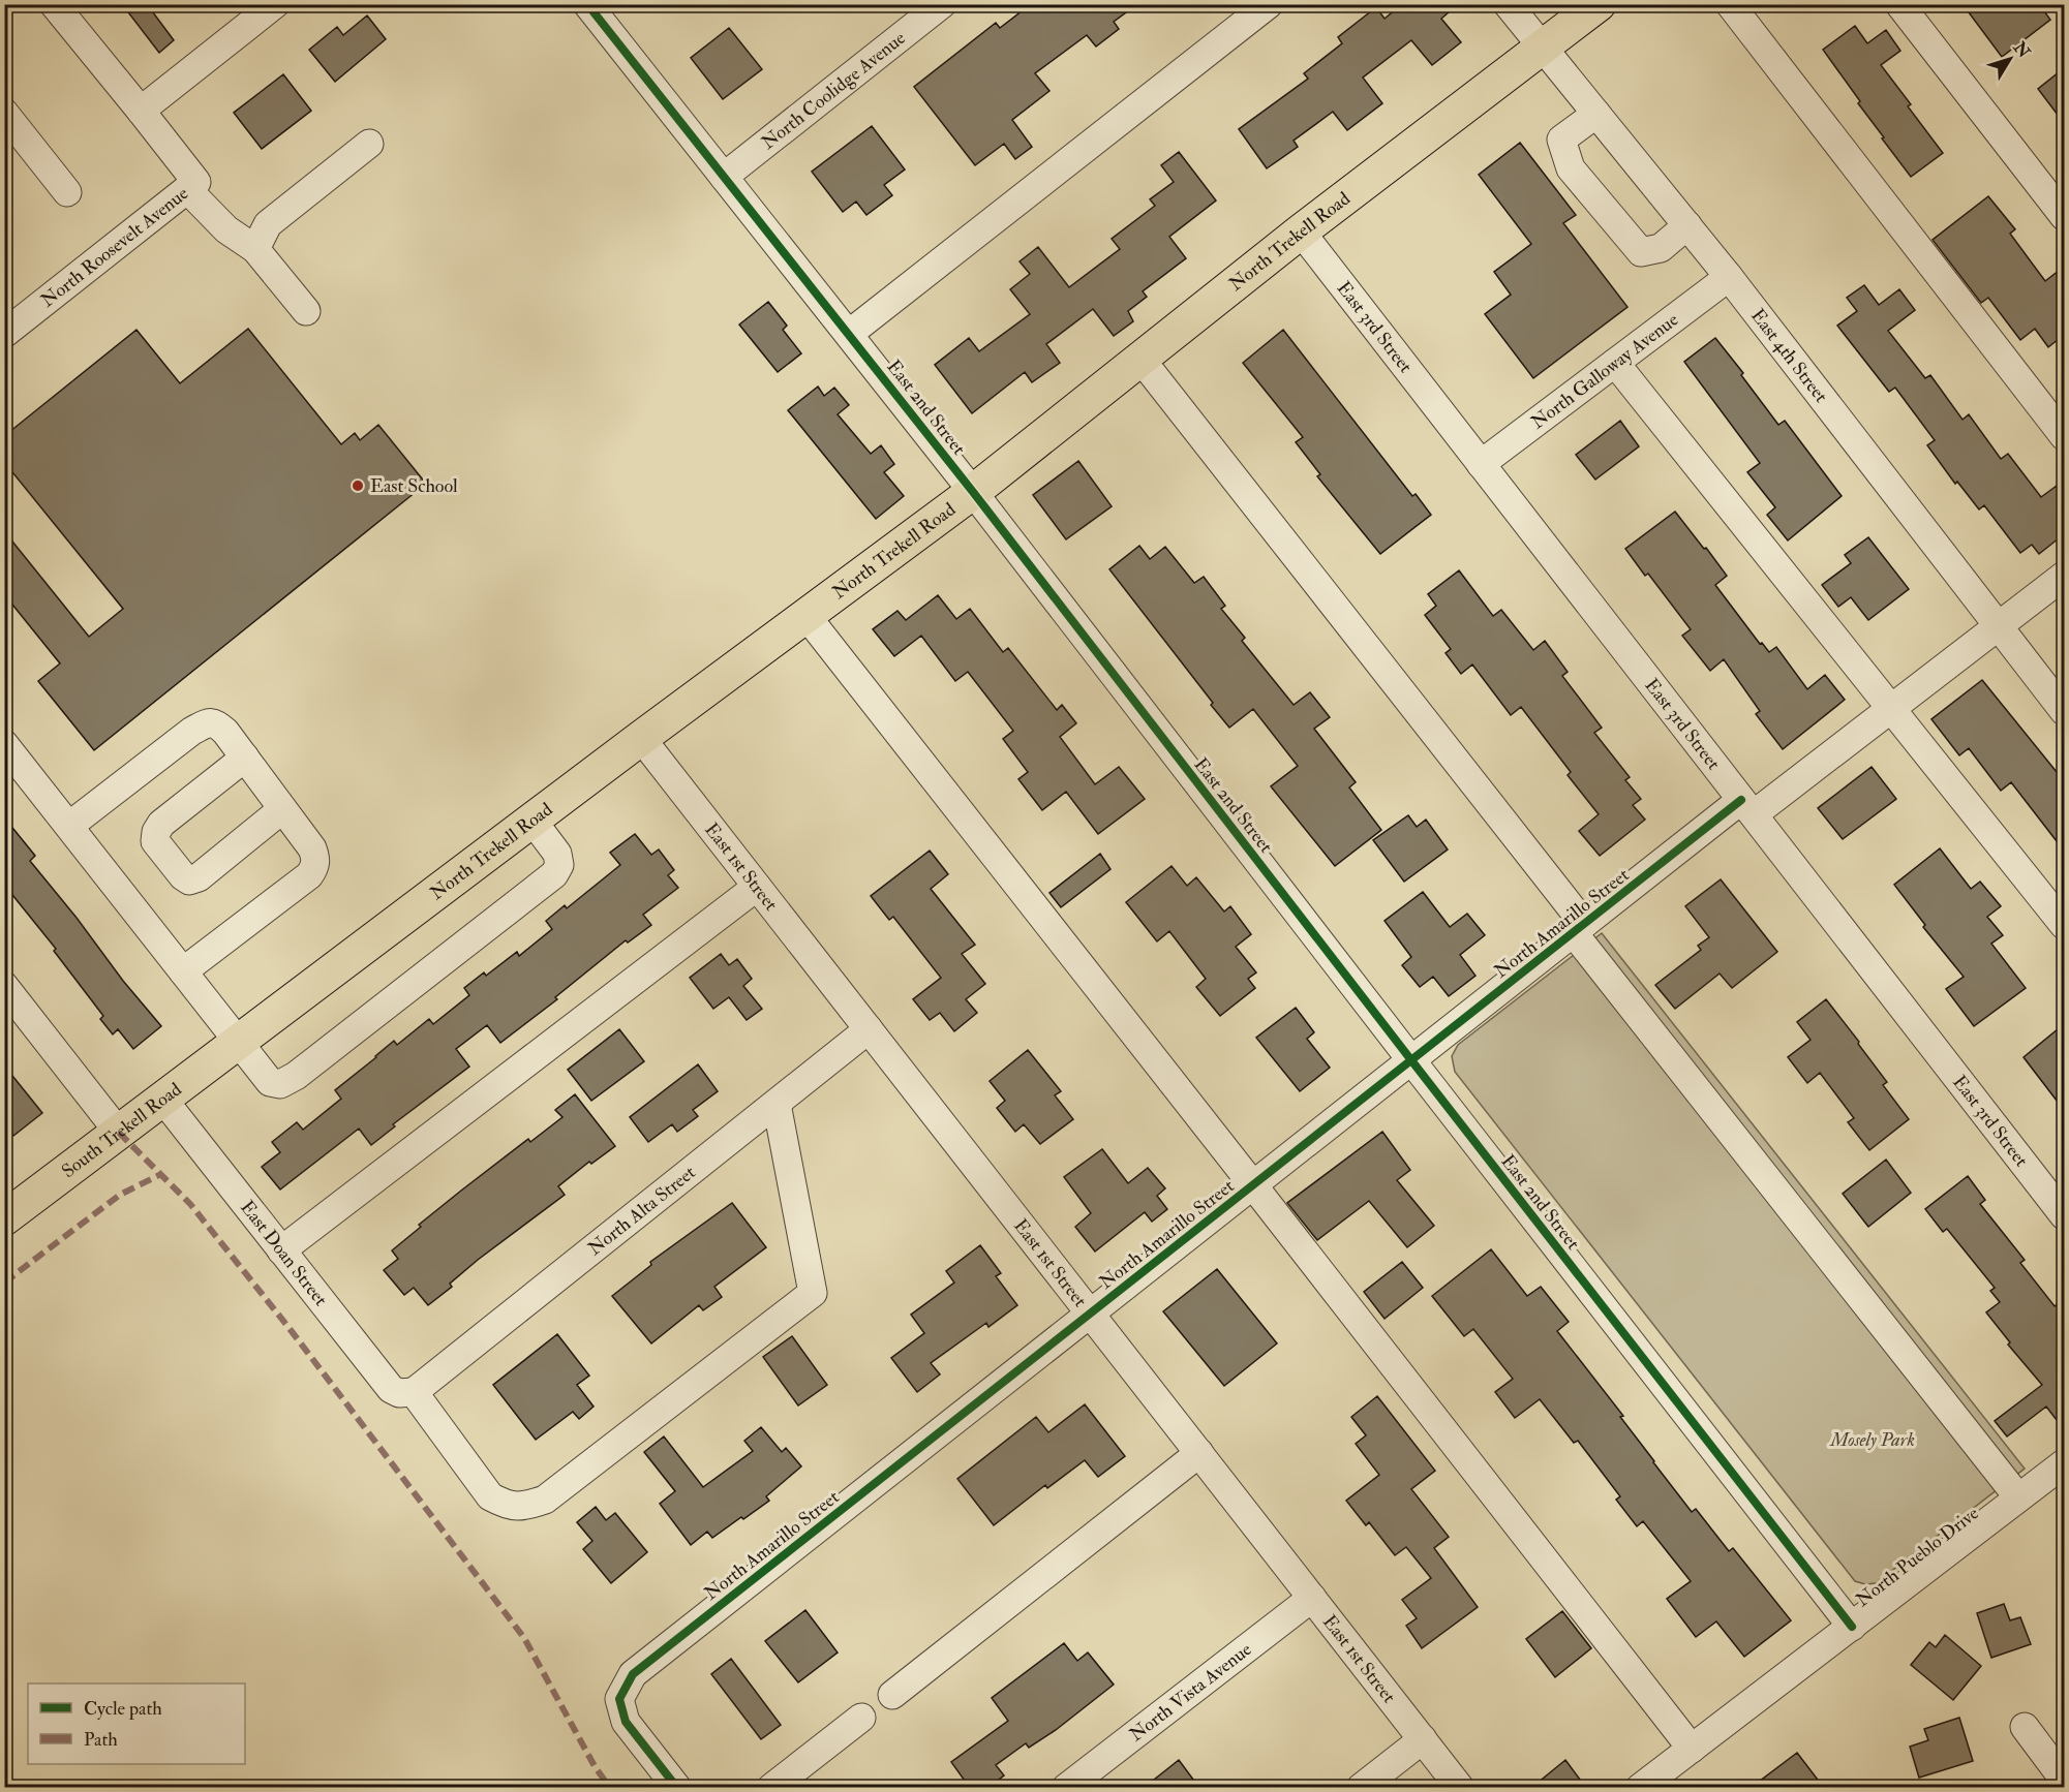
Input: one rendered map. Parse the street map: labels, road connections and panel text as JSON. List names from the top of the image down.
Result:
{
  "streets": {
    "main road": ["North Trekell Road", "South Trekell Road"],
    "street": [
      "North Coolidge Avenue",
      "North Roosevelt Avenue",
      "East 3rd Street",
      "East 4th Street",
      "North Galloway Avenue",
      "East 2nd Street",
      "East 1st Street",
      "North Amarillo Street",
      "North Alta Street",
      "East Doan Street",
      "North Pueblo Drive",
      "North Vista Avenue"
    ]
  },
  "crossings": [
    ["North Coolidge Avenue", "East 2nd Street"],
    ["North Trekell Road", "East 3rd Street"],
    ["North Trekell Road", "East 4th Street"],
    ["North Trekell Road", "East 2nd Street"],
    ["North Trekell Road", "East 1st Street"],
    ["North Trekell Road", "South Trekell Road"],
    ["East 3rd Street", "North Galloway Avenue"],
    ["East 3rd Street", "North Amarillo Street"],
    ["East 4th Street", "North Galloway Avenue"],
    ["East 4th Street", "North Amarillo Street"],
    ["East 2nd Street", "North Amarillo Street"],
    ["East 2nd Street", "North Pueblo Drive"],
    ["East 1st Street", "North Amarillo Street"],
    ["East 1st Street", "North Alta Street"],
    ["East 1st Street", "North Vista Avenue"],
    ["South Trekell Road", "East Doan Street"],
    ["North Alta Street", "East Doan Street"]
  ],
  "parks": ["Mosely Park"],
  "places": ["East School"],
  "legend": ["Cycle path", "Path"],
  "north": "top right"
}
